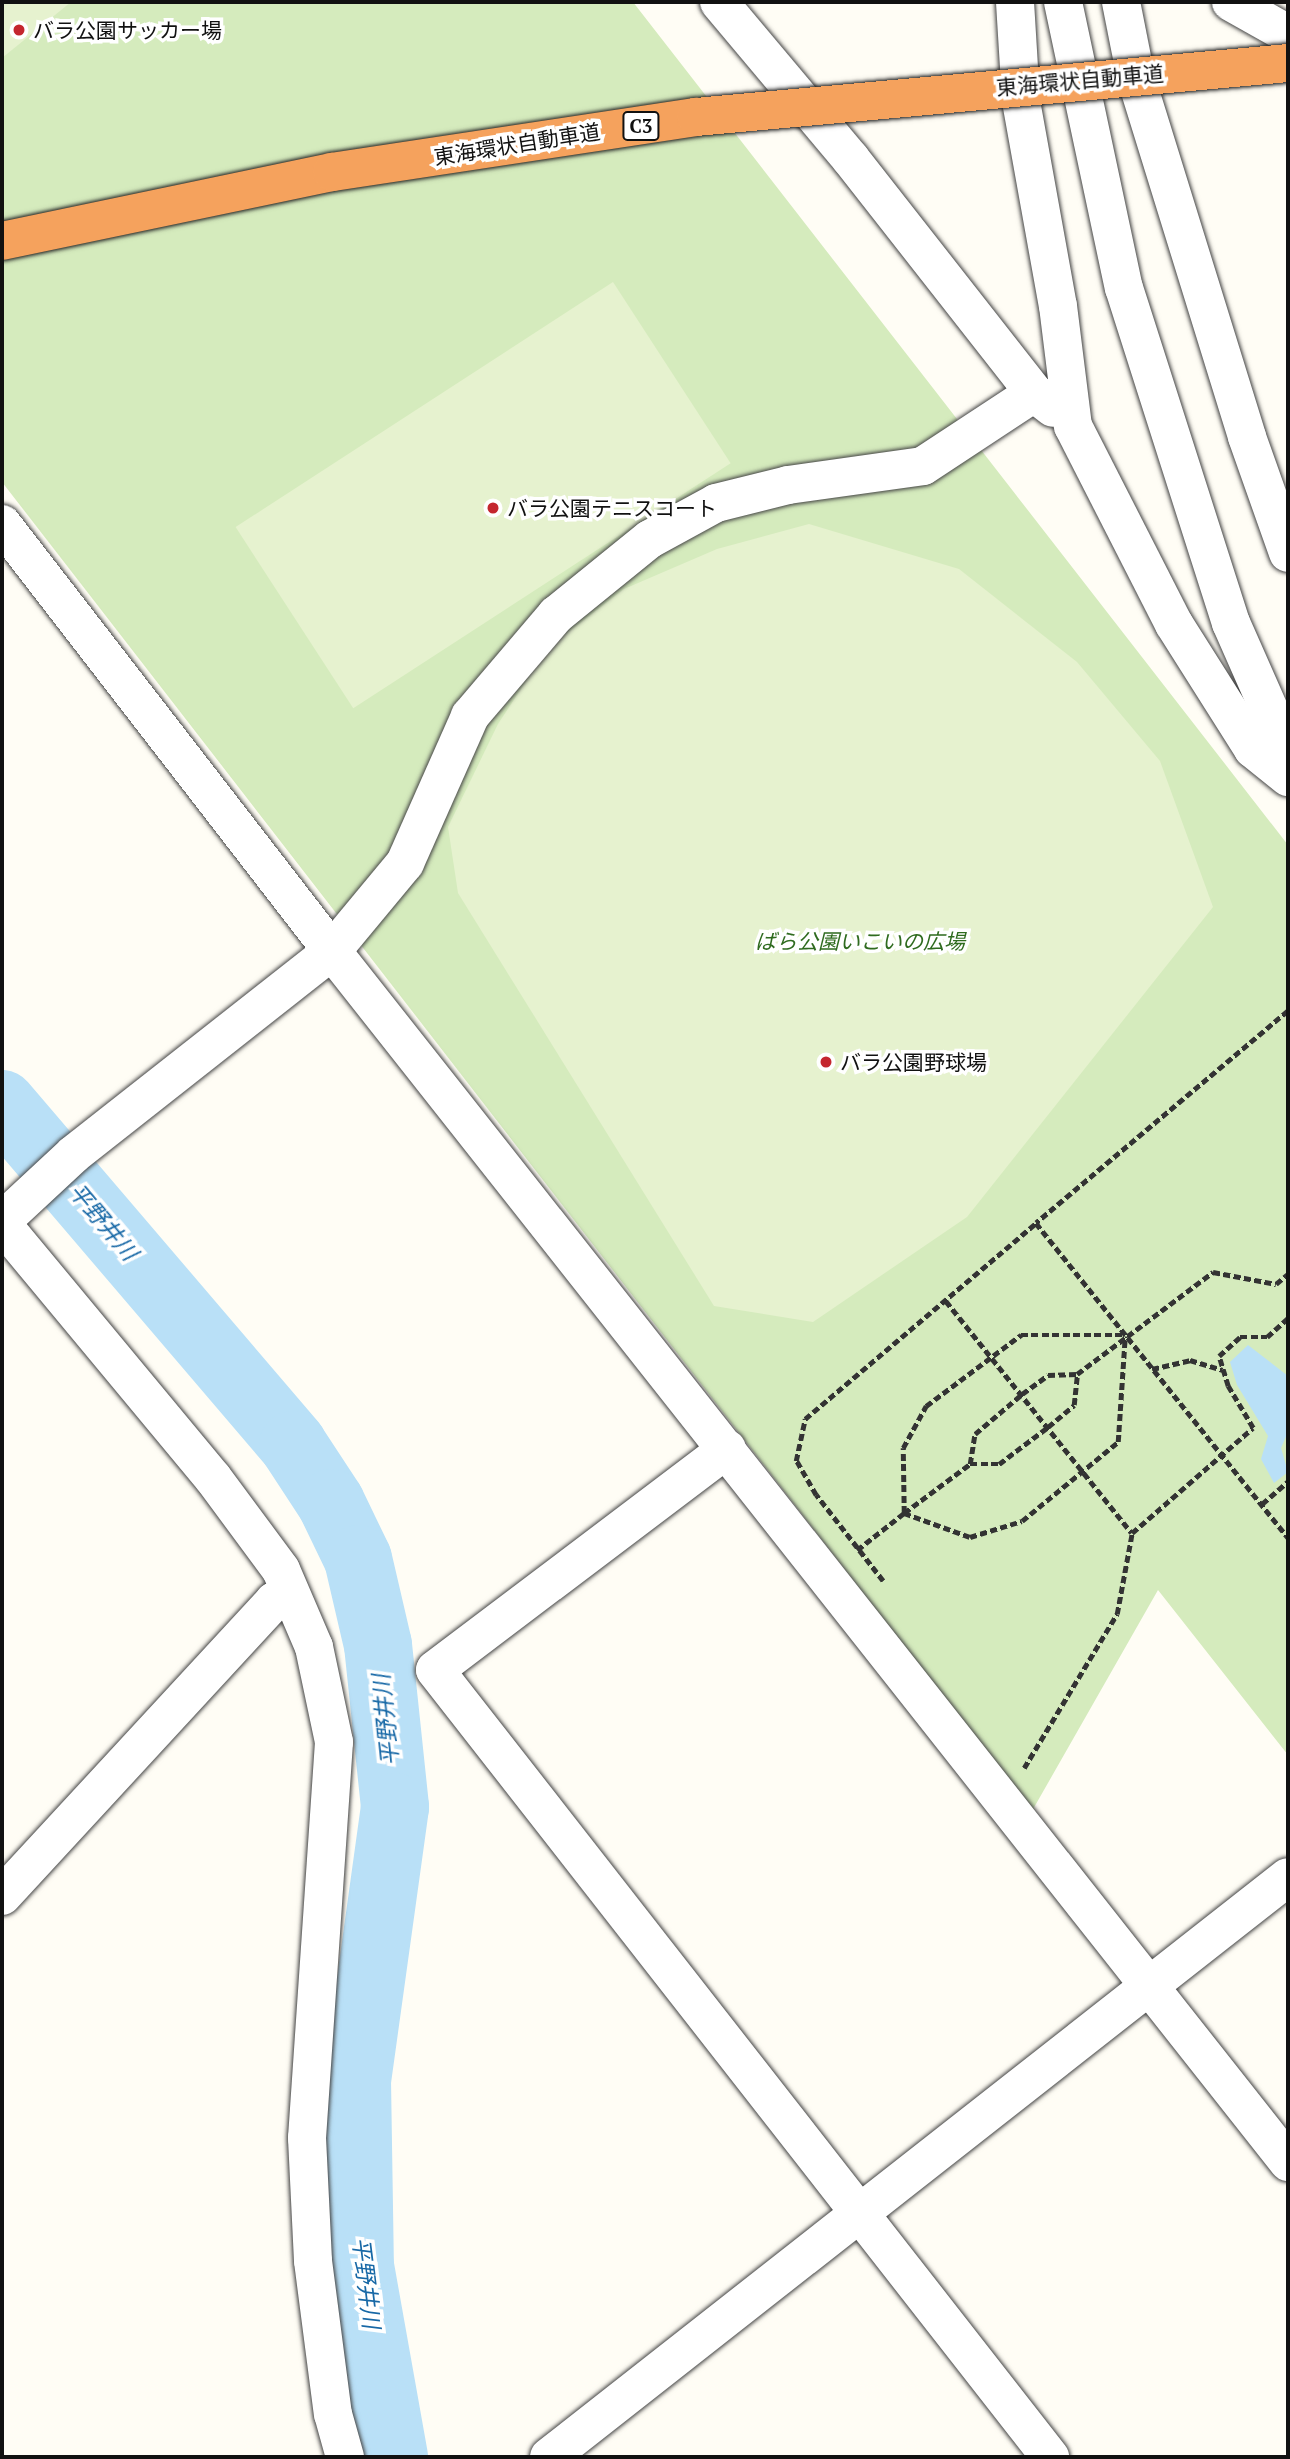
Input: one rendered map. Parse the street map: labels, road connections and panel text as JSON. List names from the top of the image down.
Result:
{
  "streets": {
    "highway": ["東海環状自動車道", "C3"]
  },
  "water": ["平野井川"],
  "parks": ["ばら公園いこいの広場"],
  "places": ["バラ公園サッカー場", "バラ公園テニスコート", "バラ公園野球場"]
}
